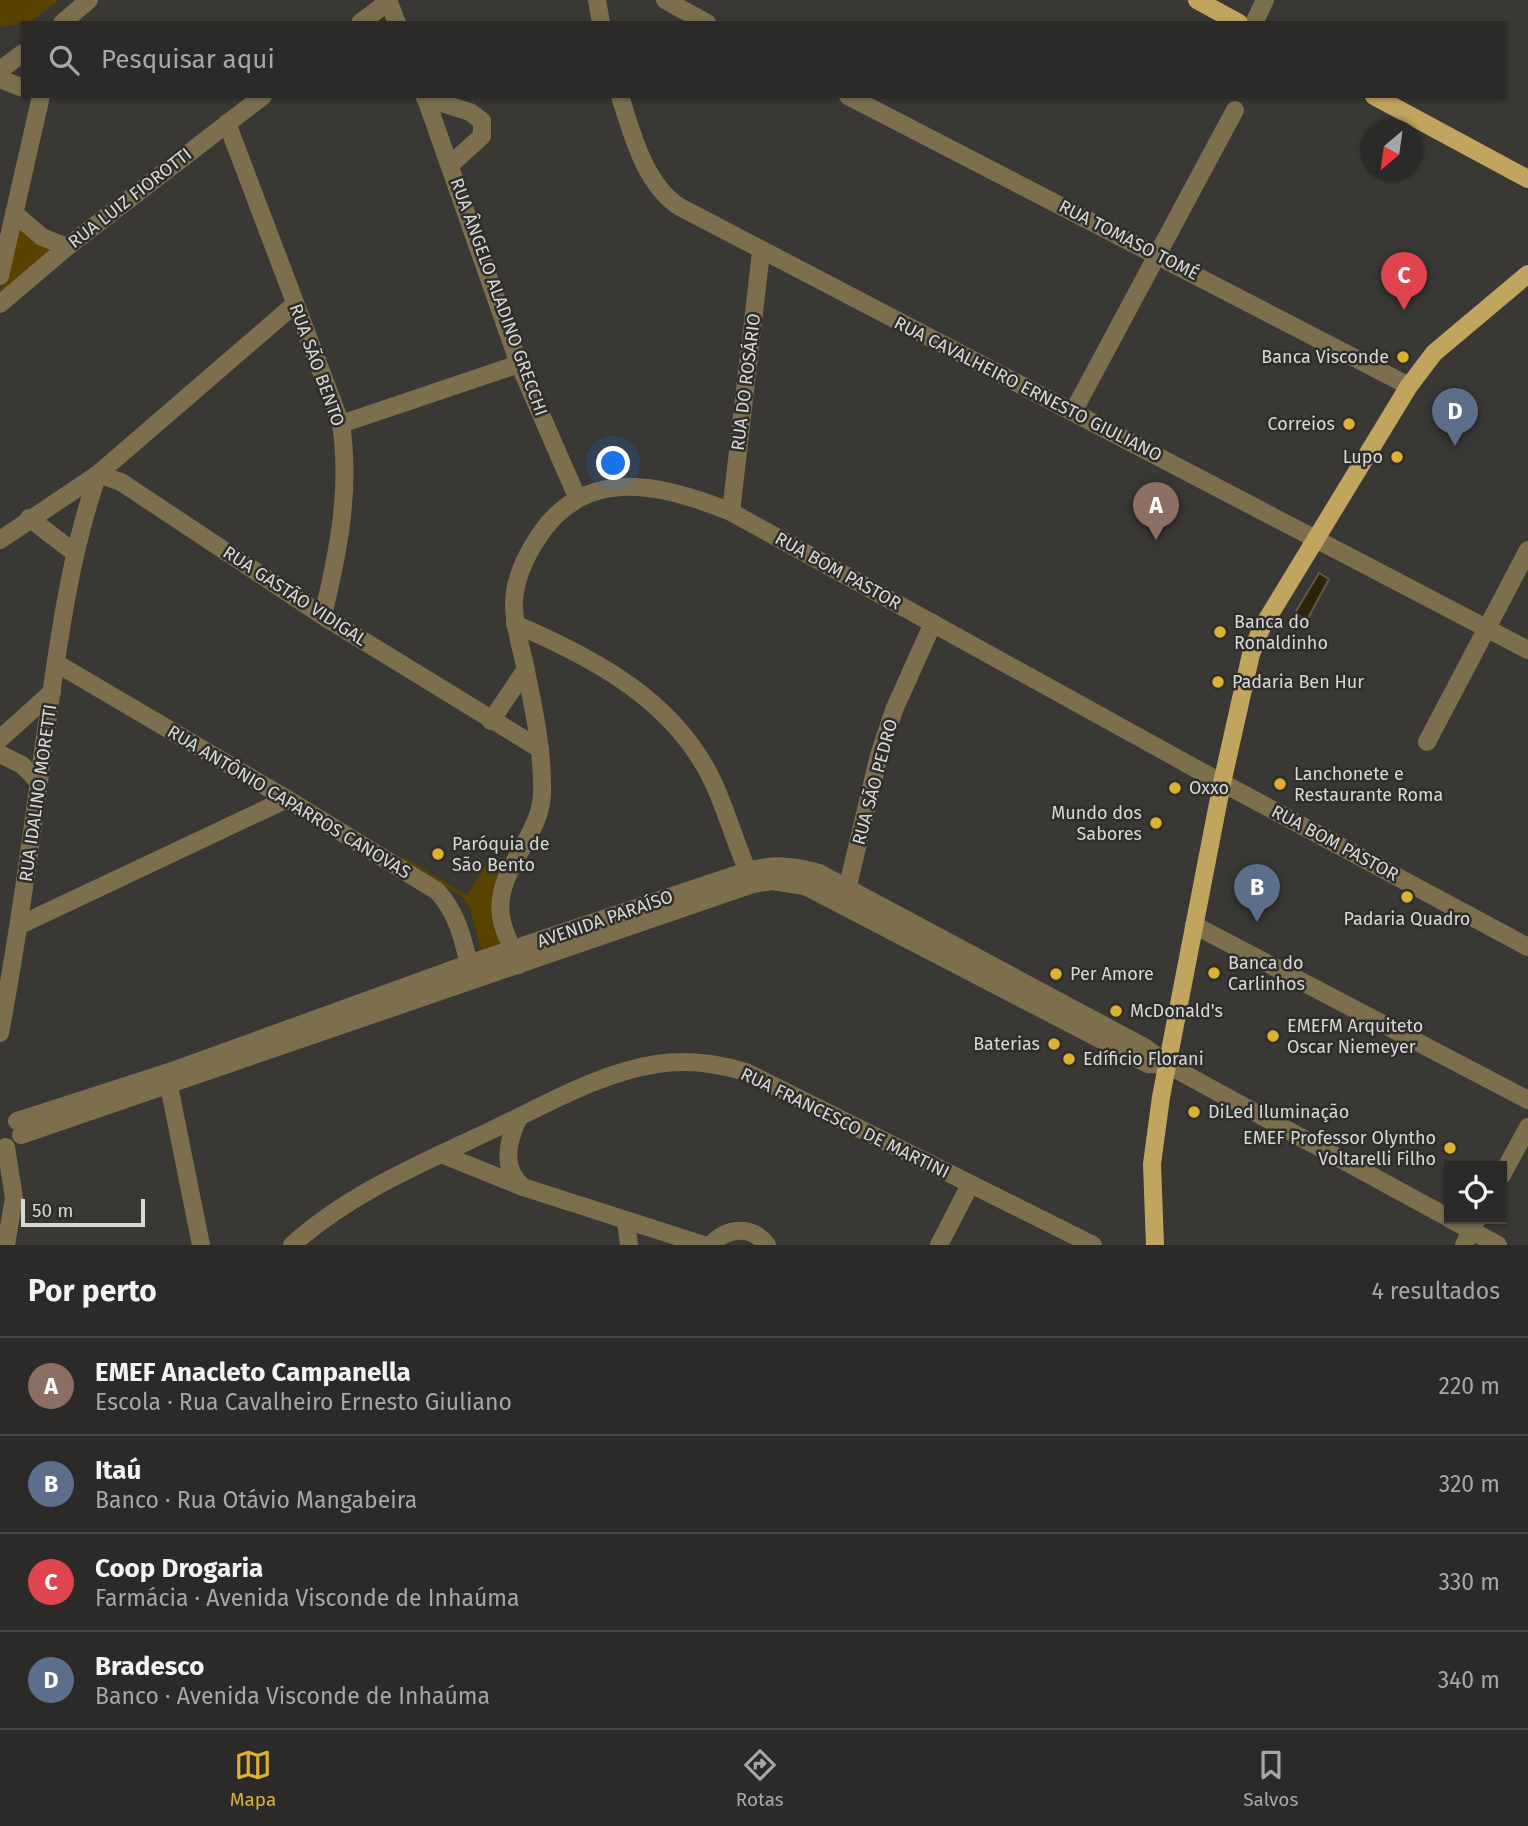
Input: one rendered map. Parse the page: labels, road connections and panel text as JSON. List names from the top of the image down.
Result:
{
  "streets": {
    "street": [
      "RUA LUIZ FIOROTTI",
      "RUA TOMASO TOMÉ",
      "RUA ÂNGELO ALADINO GRECCHI",
      "RUA SÃO BENTO",
      "RUA DO ROSÁRIO",
      "RUA CAVALHEIRO ERNESTO GIULIANO",
      "RUA BOM PASTOR",
      "RUA GASTÃO VIDIGAL",
      "RUA SÃO PEDRO",
      "RUA IDALINO MORETTI",
      "RUA ANTÔNIO CAPARROS CANOVAS",
      "AVENIDA PARAÍSO",
      "RUA FRANCESCO DE MARTINI"
    ]
  },
  "crossings": [
    ["RUA LUIZ FIOROTTI", "RUA SÃO BENTO"],
    ["RUA ÂNGELO ALADINO GRECCHI", "RUA BOM PASTOR"],
    ["RUA SÃO BENTO", "RUA GASTÃO VIDIGAL"],
    ["RUA DO ROSÁRIO", "RUA CAVALHEIRO ERNESTO GIULIANO"],
    ["RUA DO ROSÁRIO", "RUA BOM PASTOR"],
    ["RUA BOM PASTOR", "RUA GASTÃO VIDIGAL"],
    ["RUA BOM PASTOR", "RUA SÃO PEDRO"],
    ["RUA BOM PASTOR", "AVENIDA PARAÍSO"],
    ["RUA GASTÃO VIDIGAL", "RUA IDALINO MORETTI"],
    ["RUA SÃO PEDRO", "AVENIDA PARAÍSO"],
    ["RUA IDALINO MORETTI", "RUA ANTÔNIO CAPARROS CANOVAS"],
    ["RUA ANTÔNIO CAPARROS CANOVAS", "AVENIDA PARAÍSO"]
  ],
  "places": [
    "Banca Visconde",
    "Correios",
    "Lupo",
    "Banca do Ronaldinho",
    "Padaria Ben Hur",
    "Lanchonete e Restaurante Roma",
    "Oxxo",
    "Mundo dos Sabores",
    "Paróquia de São Bento",
    "Padaria Quadro",
    "Banca do Carlinhos",
    "Per Amore",
    "McDonald's",
    "EMEFM Arquiteto Oscar Niemeyer",
    "Baterias",
    "Edíficio Florani",
    "DiLed Iluminação",
    "EMEF Professor Olyntho Voltarelli Filho"
  ],
  "scale_bar": "50 m",
  "north": "bottom left",
  "page": {
    "search": "Pesquisar aqui",
    "pins": [
      "C",
      "D",
      "A",
      "B"
    ],
    "scale": "50 m",
    "heading": ["Por perto", "4 resultados"],
    "list": [
      {
        "mark": "A",
        "name": "EMEF Anacleto Campanella",
        "note": "Escola · Rua Cavalheiro Ernesto Giuliano",
        "value": "220 m"
      },
      {
        "mark": "B",
        "name": "Itaú",
        "note": "Banco · Rua Otávio Mangabeira",
        "value": "320 m"
      },
      {
        "mark": "C",
        "name": "Coop Drogaria",
        "note": "Farmácia · Avenida Visconde de Inhaúma",
        "value": "330 m"
      },
      {
        "mark": "D",
        "name": "Bradesco",
        "note": "Banco · Avenida Visconde de Inhaúma",
        "value": "340 m"
      }
    ],
    "nav": ["Mapa", "Rotas", "Salvos"]
  }
}
